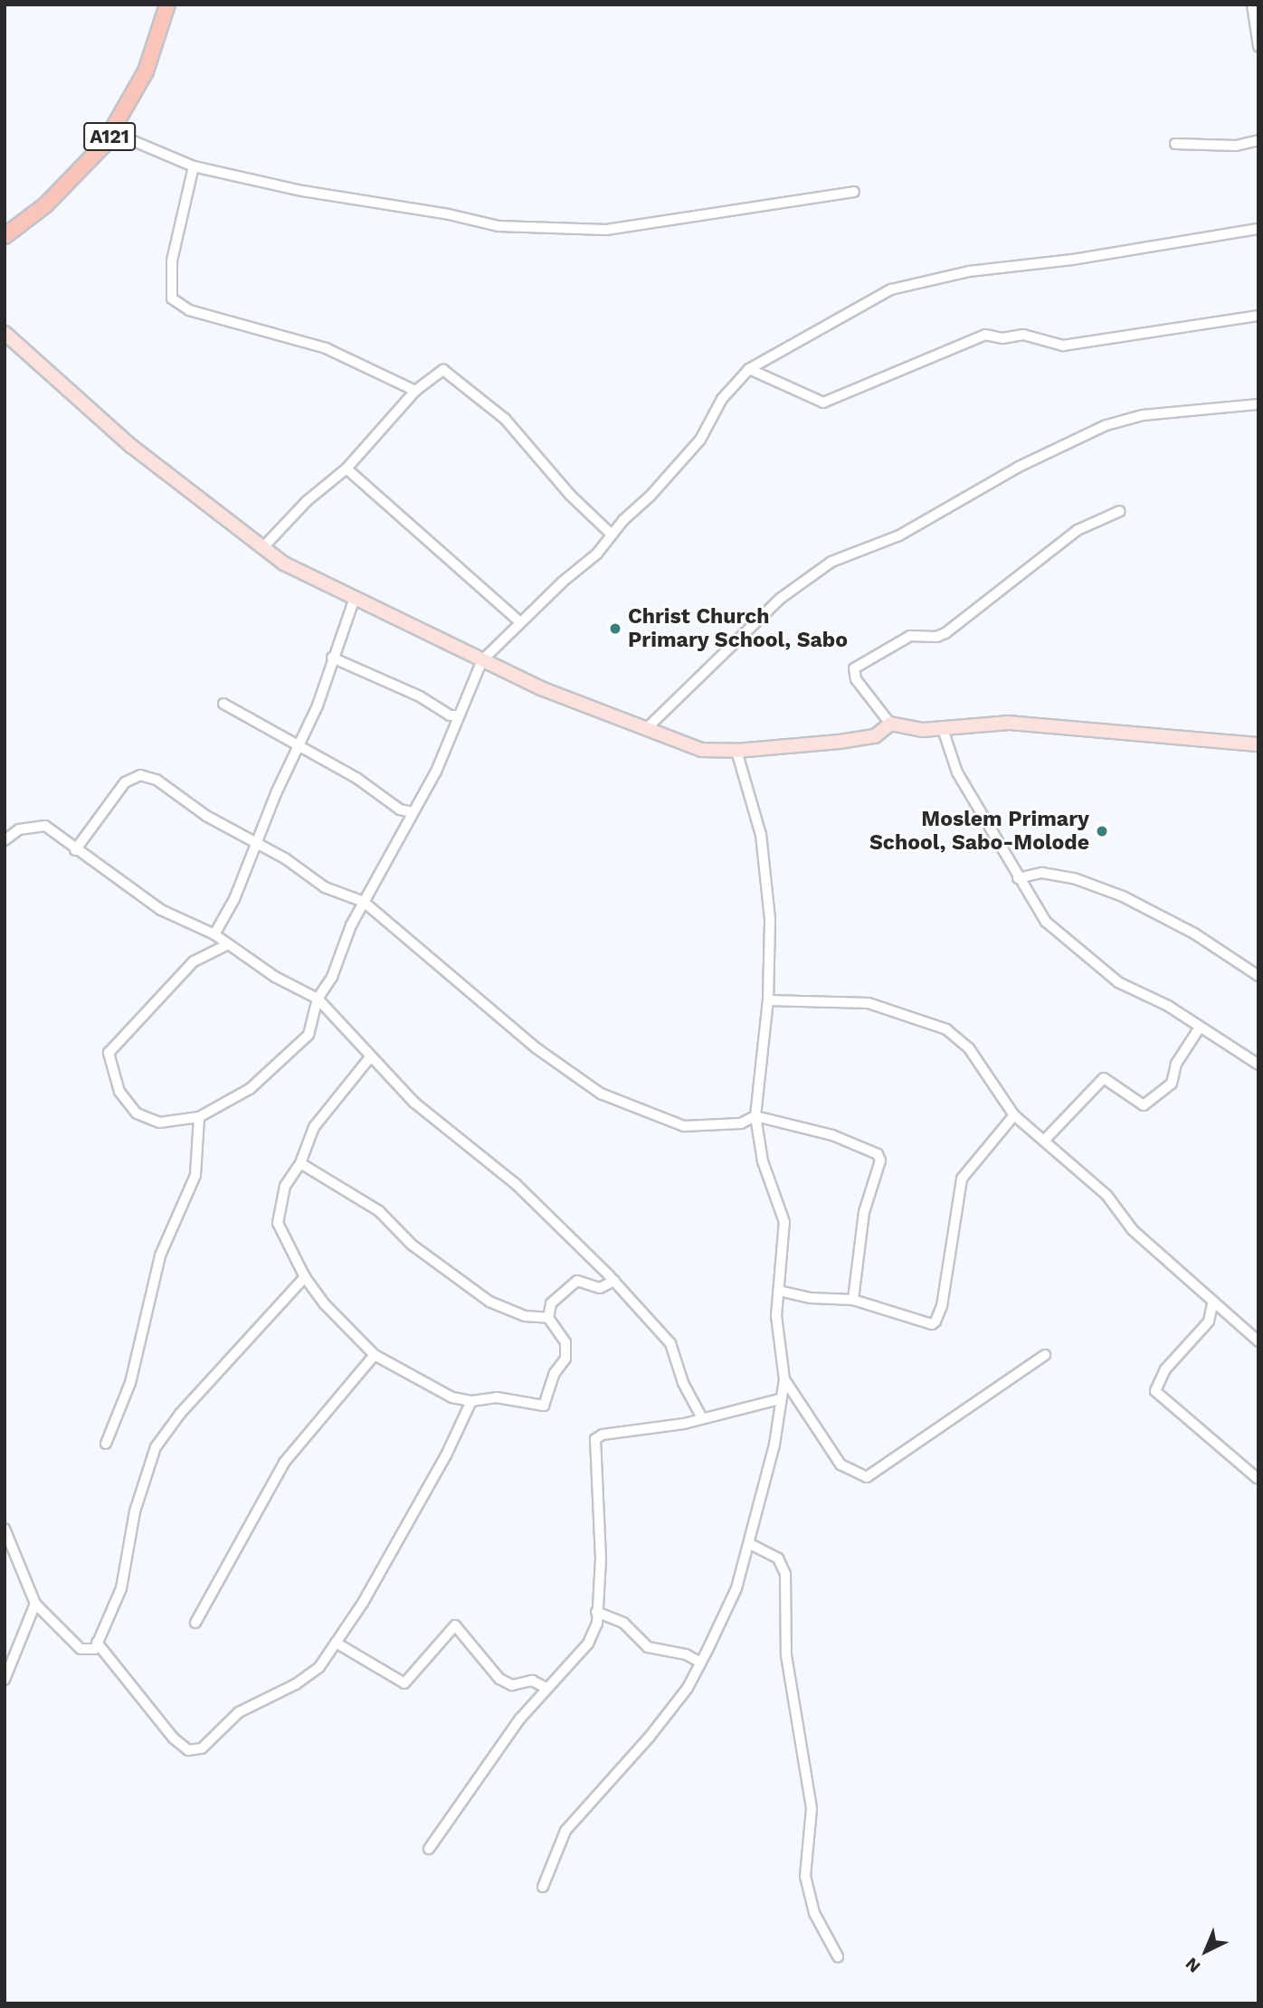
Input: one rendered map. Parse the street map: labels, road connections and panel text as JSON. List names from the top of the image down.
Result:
{
  "streets": {
    "main road": ["A121"]
  },
  "places": ["Christ Church Primary School, Sabo", "Moslem Primary School, Sabo-Molode"],
  "north": "bottom left"
}
